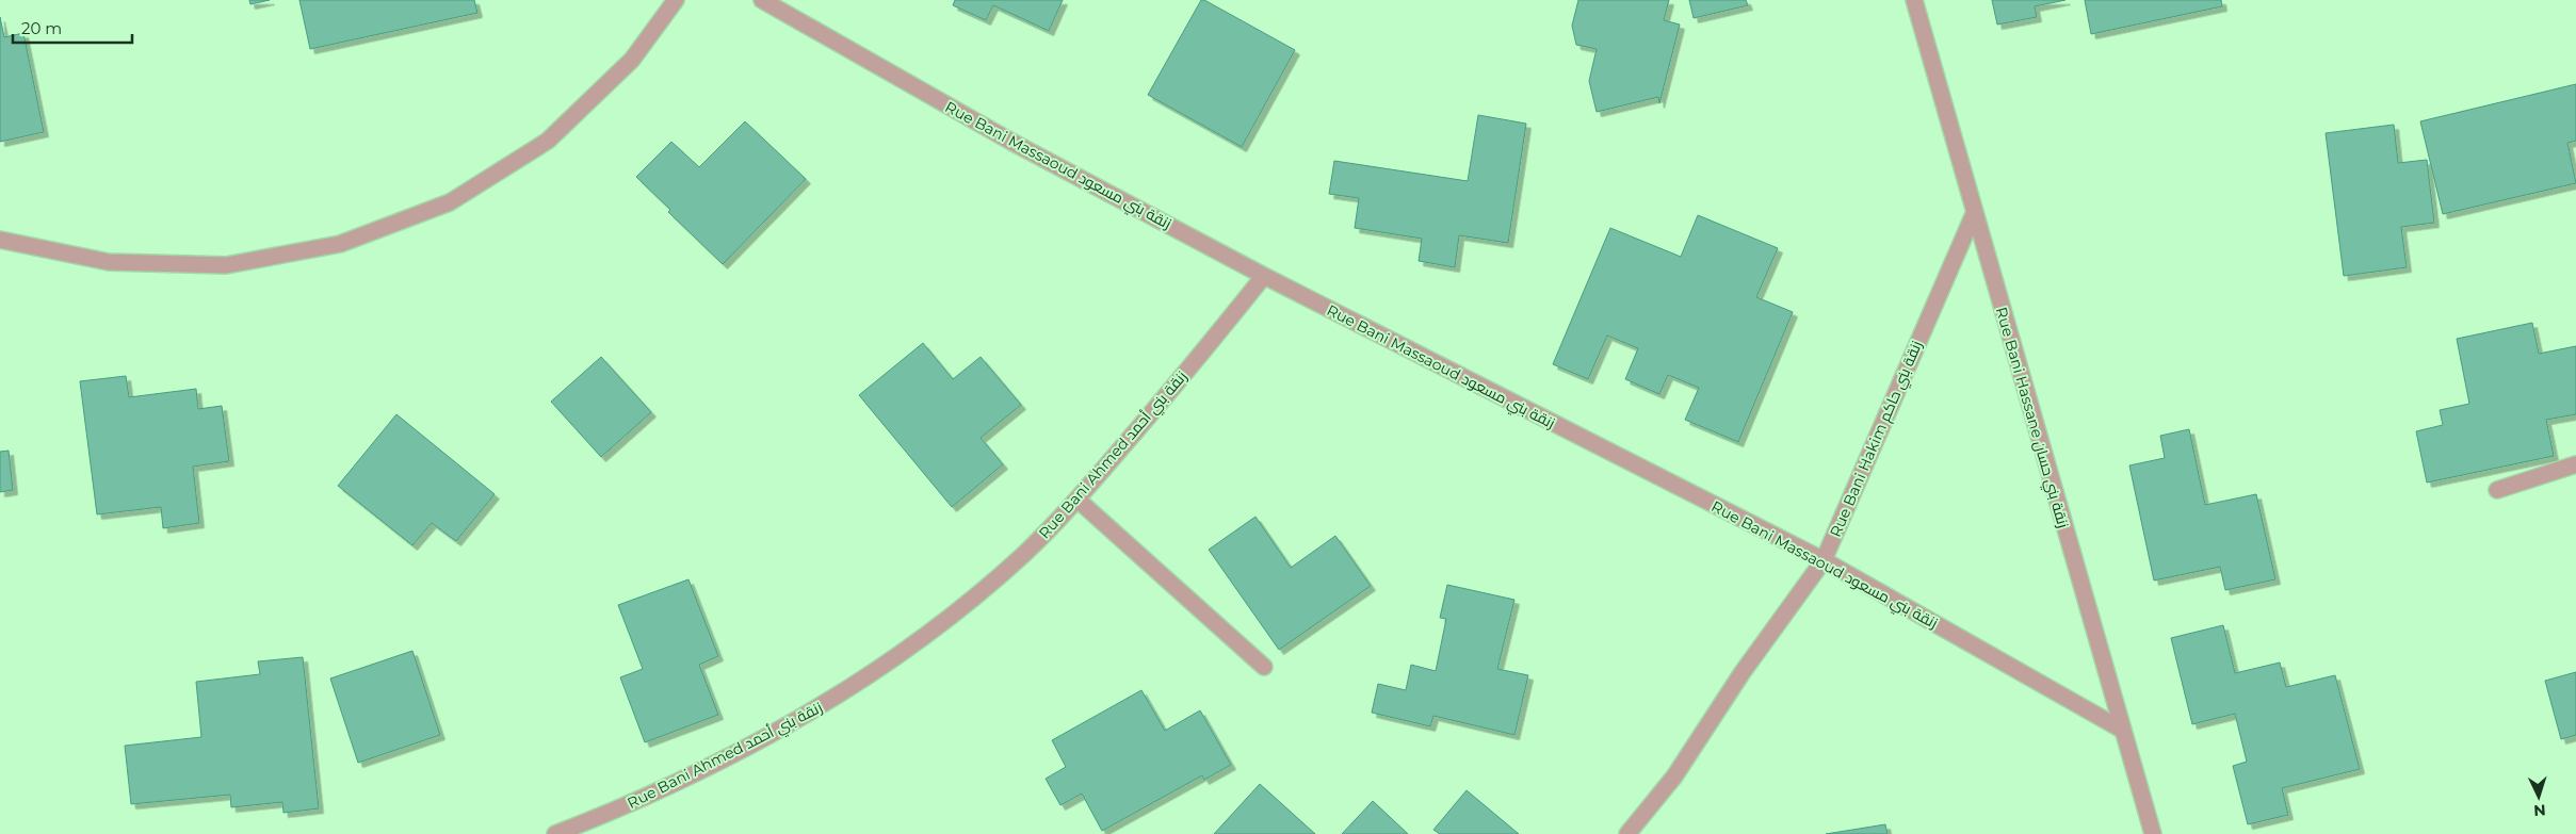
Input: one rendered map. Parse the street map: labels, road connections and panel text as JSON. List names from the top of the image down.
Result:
{
  "streets": {
    "street": [
      "Rue Bani Massaoud زنقة بني مسعود",
      "Rue Bani Hassane زنقة بني حسان",
      "Rue Bani Hakim زنقة بني حاكم",
      "Rue Bani Ahmed زنقة بني أحمد"
    ]
  },
  "crossings": [
    ["Rue Bani Massaoud زنقة بني مسعود", "Rue Bani Hassane زنقة بني حسان"],
    ["Rue Bani Massaoud زنقة بني مسعود", "Rue Bani Hakim زنقة بني حاكم"],
    ["Rue Bani Massaoud زنقة بني مسعود", "Rue Bani Ahmed زنقة بني أحمد"],
    ["Rue Bani Hassane زنقة بني حسان", "Rue Bani Hakim زنقة بني حاكم"]
  ],
  "scale_bar": "20 m",
  "north": "bottom"
}
